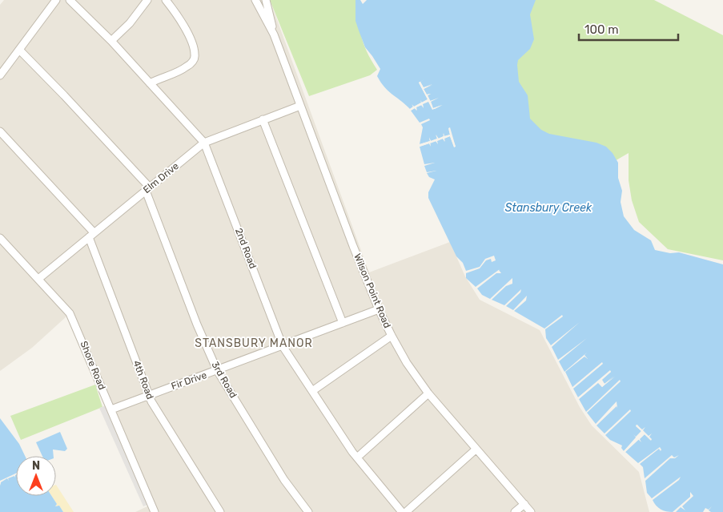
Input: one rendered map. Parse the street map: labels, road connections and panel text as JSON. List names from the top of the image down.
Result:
{
  "streets": {
    "street": [
      "Elm Drive",
      "2nd Road",
      "Wilson Point Road",
      "Shore Road",
      "4th Road",
      "3rd Road",
      "Fir Drive"
    ]
  },
  "crossings": [
    ["Elm Drive", "2nd Road"],
    ["Elm Drive", "Wilson Point Road"],
    ["Elm Drive", "Shore Road"],
    ["Elm Drive", "4th Road"],
    ["Elm Drive", "3rd Road"],
    ["2nd Road", "Fir Drive"],
    ["Wilson Point Road", "Fir Drive"],
    ["Shore Road", "Fir Drive"],
    ["4th Road", "Fir Drive"],
    ["3rd Road", "Fir Drive"]
  ],
  "districts": ["STANSBURY MANOR"],
  "water": ["Stansbury Creek"],
  "scale_bar": "100 m",
  "north": "top"
}
